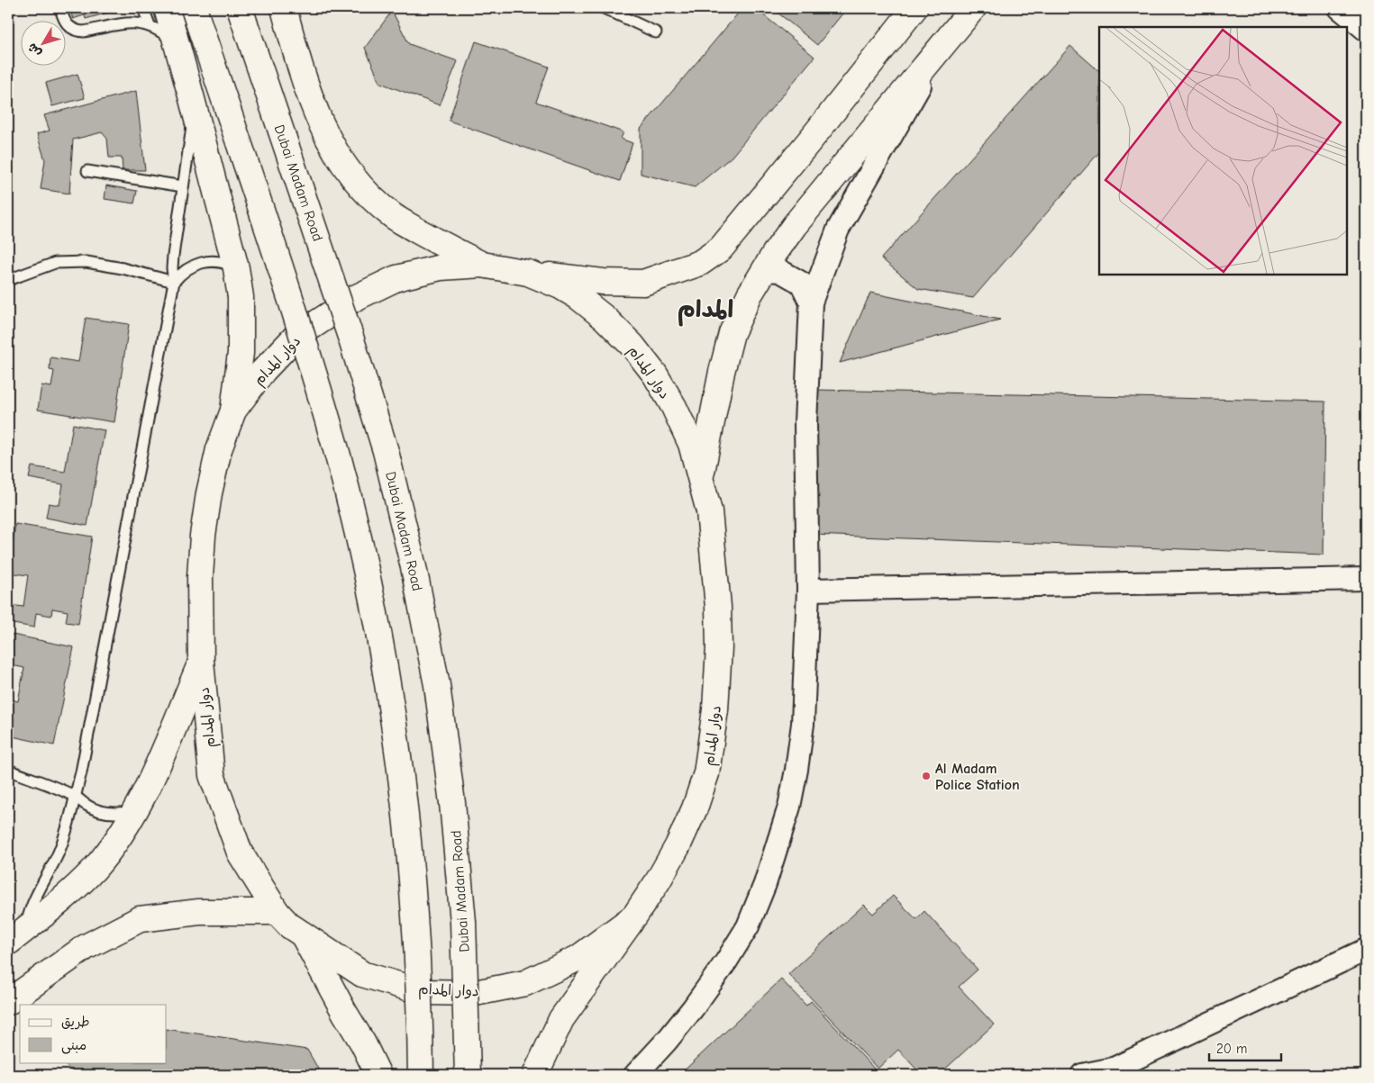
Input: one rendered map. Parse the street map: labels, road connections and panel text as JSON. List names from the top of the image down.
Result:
{
  "streets": {
    "main road": ["Dubai Madam Road", "دوار المدام"]
  },
  "districts": ["المدام"],
  "places": ["Al Madam Police Station"],
  "legend": ["طريق", "مبنى"],
  "scale_bar": "20 m",
  "north": "bottom left"
}
